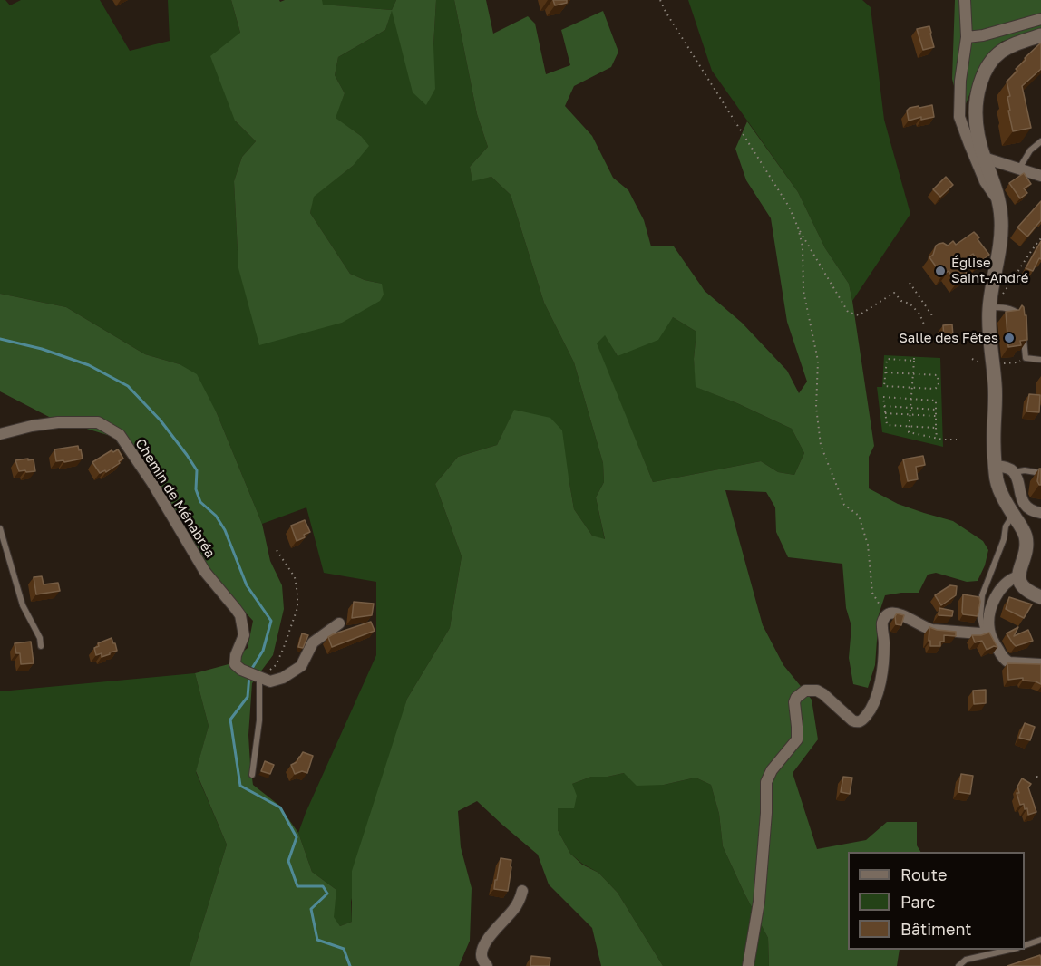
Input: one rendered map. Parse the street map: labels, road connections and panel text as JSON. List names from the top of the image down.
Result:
{
  "streets": {
    "street": ["Chemin de Ménabréa"]
  },
  "places": ["Église Saint-André", "Salle des Fêtes"],
  "legend": ["Route", "Parc", "Bâtiment"]
}
